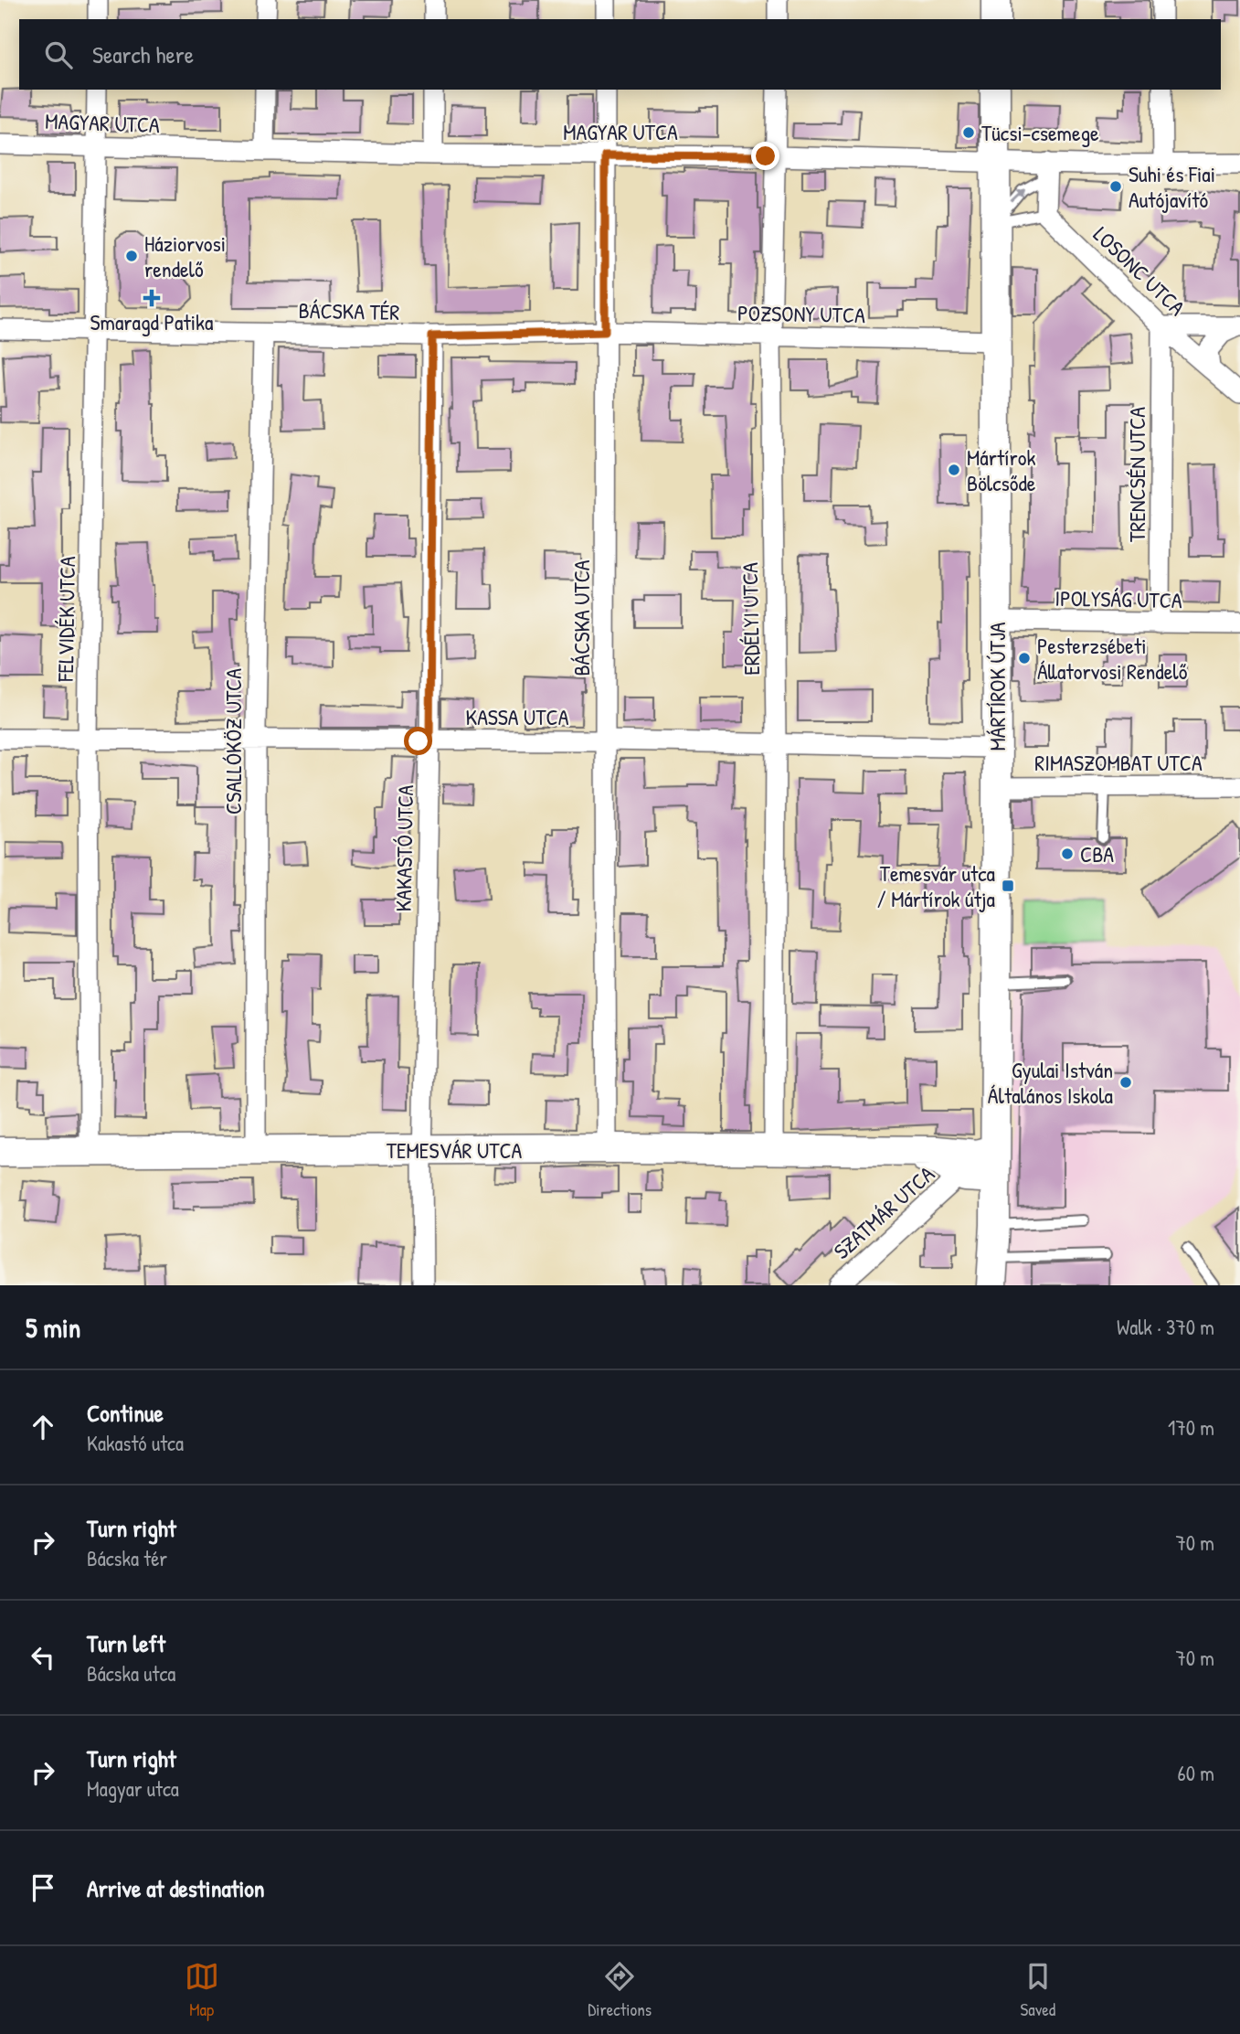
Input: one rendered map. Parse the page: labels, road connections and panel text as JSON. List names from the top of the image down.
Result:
{
  "streets": {
    "street": [
      "MAGYAR UTCA",
      "LOSONC UTCA",
      "BÁCSKA TÉR",
      "POZSONY UTCA",
      "TRENCSÉN UTCA",
      "IPOLYSÁG UTCA",
      "BÁCSKA UTCA",
      "FELVIDÉK UTCA",
      "ERDÉLYI UTCA",
      "MÁRTÍROK ÚTJA",
      "KASSA UTCA",
      "CSALLÓKÖZ UTCA",
      "RIMASZOMBAT UTCA",
      "KAKASTÓ UTCA",
      "TEMESVÁR UTCA",
      "SZATMÁR UTCA"
    ]
  },
  "crossings": [
    ["MAGYAR UTCA", "BÁCSKA UTCA"],
    ["MAGYAR UTCA", "FELVIDÉK UTCA"],
    ["MAGYAR UTCA", "ERDÉLYI UTCA"],
    ["MAGYAR UTCA", "MÁRTÍROK ÚTJA"],
    ["LOSONC UTCA", "TRENCSÉN UTCA"],
    ["BÁCSKA TÉR", "POZSONY UTCA"],
    ["BÁCSKA TÉR", "BÁCSKA UTCA"],
    ["BÁCSKA TÉR", "FELVIDÉK UTCA"],
    ["BÁCSKA TÉR", "CSALLÓKÖZ UTCA"],
    ["BÁCSKA TÉR", "KAKASTÓ UTCA"],
    ["POZSONY UTCA", "BÁCSKA UTCA"],
    ["POZSONY UTCA", "ERDÉLYI UTCA"],
    ["POZSONY UTCA", "MÁRTÍROK ÚTJA"],
    ["TRENCSÉN UTCA", "IPOLYSÁG UTCA"],
    ["IPOLYSÁG UTCA", "MÁRTÍROK ÚTJA"],
    ["BÁCSKA UTCA", "KASSA UTCA"],
    ["BÁCSKA UTCA", "TEMESVÁR UTCA"],
    ["FELVIDÉK UTCA", "KASSA UTCA"],
    ["FELVIDÉK UTCA", "TEMESVÁR UTCA"],
    ["ERDÉLYI UTCA", "KASSA UTCA"],
    ["ERDÉLYI UTCA", "TEMESVÁR UTCA"],
    ["MÁRTÍROK ÚTJA", "KASSA UTCA"],
    ["MÁRTÍROK ÚTJA", "RIMASZOMBAT UTCA"],
    ["MÁRTÍROK ÚTJA", "TEMESVÁR UTCA"],
    ["KASSA UTCA", "CSALLÓKÖZ UTCA"],
    ["KASSA UTCA", "KAKASTÓ UTCA"],
    ["CSALLÓKÖZ UTCA", "TEMESVÁR UTCA"],
    ["KAKASTÓ UTCA", "TEMESVÁR UTCA"],
    ["TEMESVÁR UTCA", "SZATMÁR UTCA"]
  ],
  "places": {
    "other": [
      "Tücsi-csemege",
      "Suhi és Fiai Autójavító",
      "Háziorvosi rendelő",
      "Mártírok Bölcsőde",
      "Pesterzsébeti Állatorvosi Rendelő",
      "CBA",
      "Gyulai István Általános Iskola"
    ],
    "health": ["Smaragd Patika"],
    "transit": ["Temesvár utca / Mártírok útja"]
  },
  "page": {
    "search": "Search here",
    "heading": ["5 min", "Walk · 370 m"],
    "list": [
      ["Continue", "Kakastó utca", "170 m"],
      ["Turn right", "Bácska tér", "70 m"],
      ["Turn left", "Bácska utca", "70 m"],
      ["Turn right", "Magyar utca", "60 m"],
      "Arrive at destination"
    ],
    "nav": ["Map", "Directions", "Saved"]
  }
}
